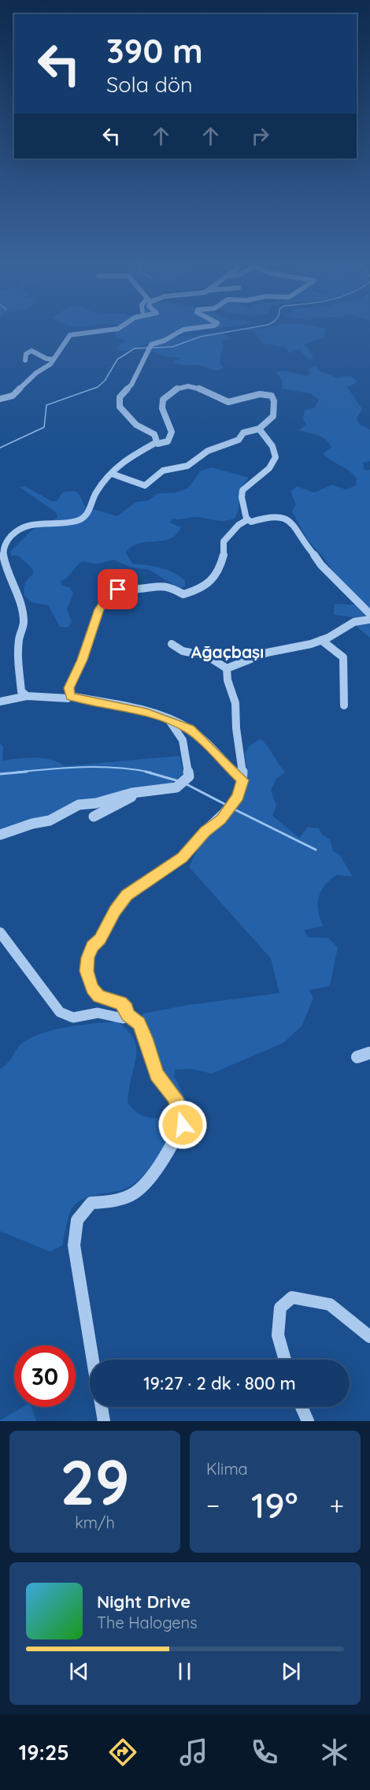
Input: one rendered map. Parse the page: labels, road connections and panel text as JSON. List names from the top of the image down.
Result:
{
  "districts": ["Ağaçbaşı"],
  "page": {
    "turn": ["390 m", "Sola dön"],
    "limit": "30",
    "trip": "19:27 · 2 dk · 800 m",
    "tile": [
      ["29", "km/h"],
      "Klima"
    ],
    "heat": ["−", "19°", "+"],
    "song": ["Night Drive", "The Halogens"],
    "tabs": "19:25"
  }
}
